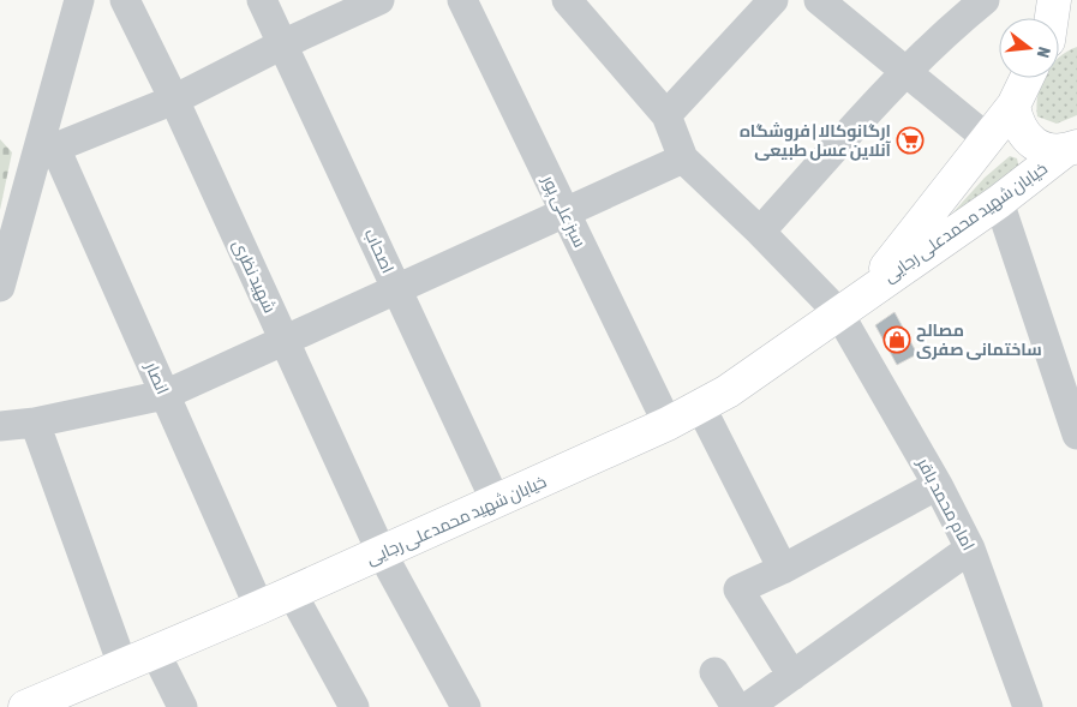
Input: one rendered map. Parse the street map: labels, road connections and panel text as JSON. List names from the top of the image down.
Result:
{
  "streets": {
    "main road": ["خیابان شهید محمدعلی رجایی"],
    "street": [
      "سبز علی پور",
      "اصحاب",
      "شهید نظری",
      "انصار",
      "امام محمد باقر"
    ]
  },
  "crossings": [
    ["سبز علی پور", "خیابان شهید محمدعلی رجایی"],
    ["خیابان شهید محمدعلی رجایی", "اصحاب"],
    ["خیابان شهید محمدعلی رجایی", "شهید نظری"],
    ["خیابان شهید محمدعلی رجایی", "انصار"],
    ["خیابان شهید محمدعلی رجایی", "امام محمد باقر"],
    ["شهید نظری", "انصار"]
  ],
  "places": {
    "supermarket": ["ارگانوکالا | فروشگاه آنلاین عسل طبیعی"],
    "shop": ["مصالح ساختمانی صفری"]
  },
  "north": "right"
}
